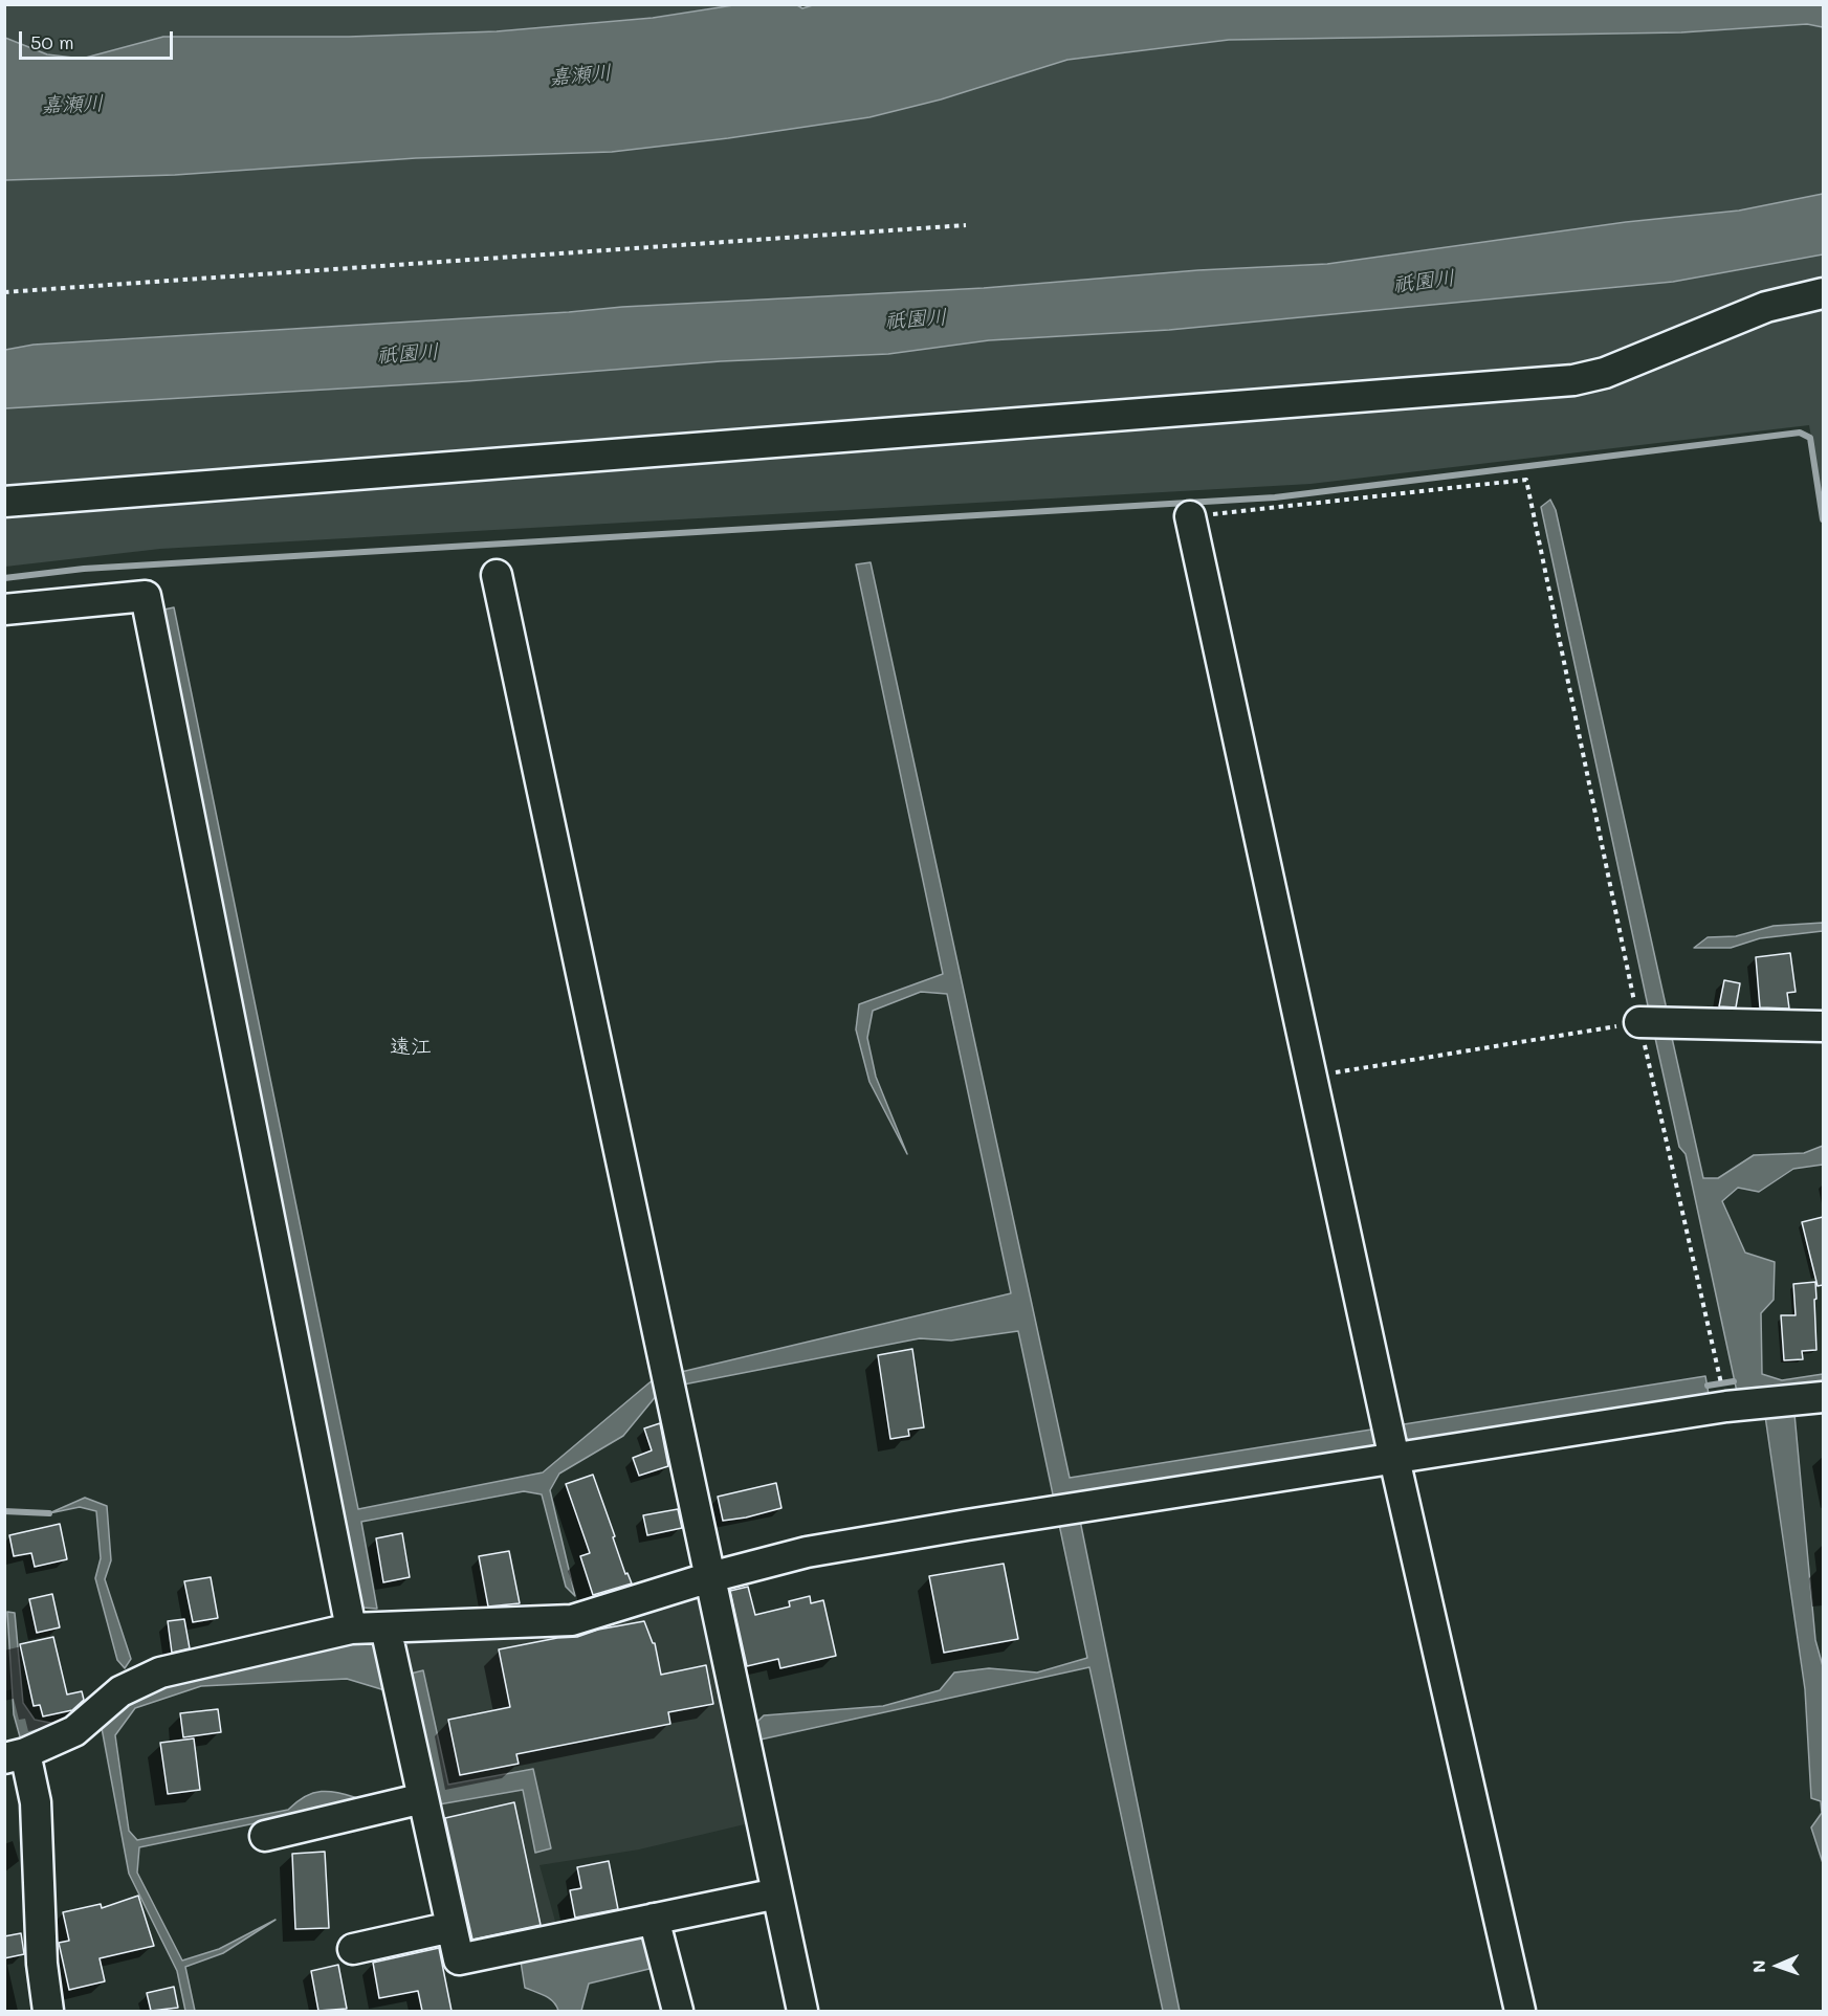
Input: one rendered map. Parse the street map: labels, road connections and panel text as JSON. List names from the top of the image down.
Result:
{
  "districts": ["遠江"],
  "water": ["嘉瀬川", "祇園川"],
  "scale_bar": "50 m",
  "north": "left"
}
